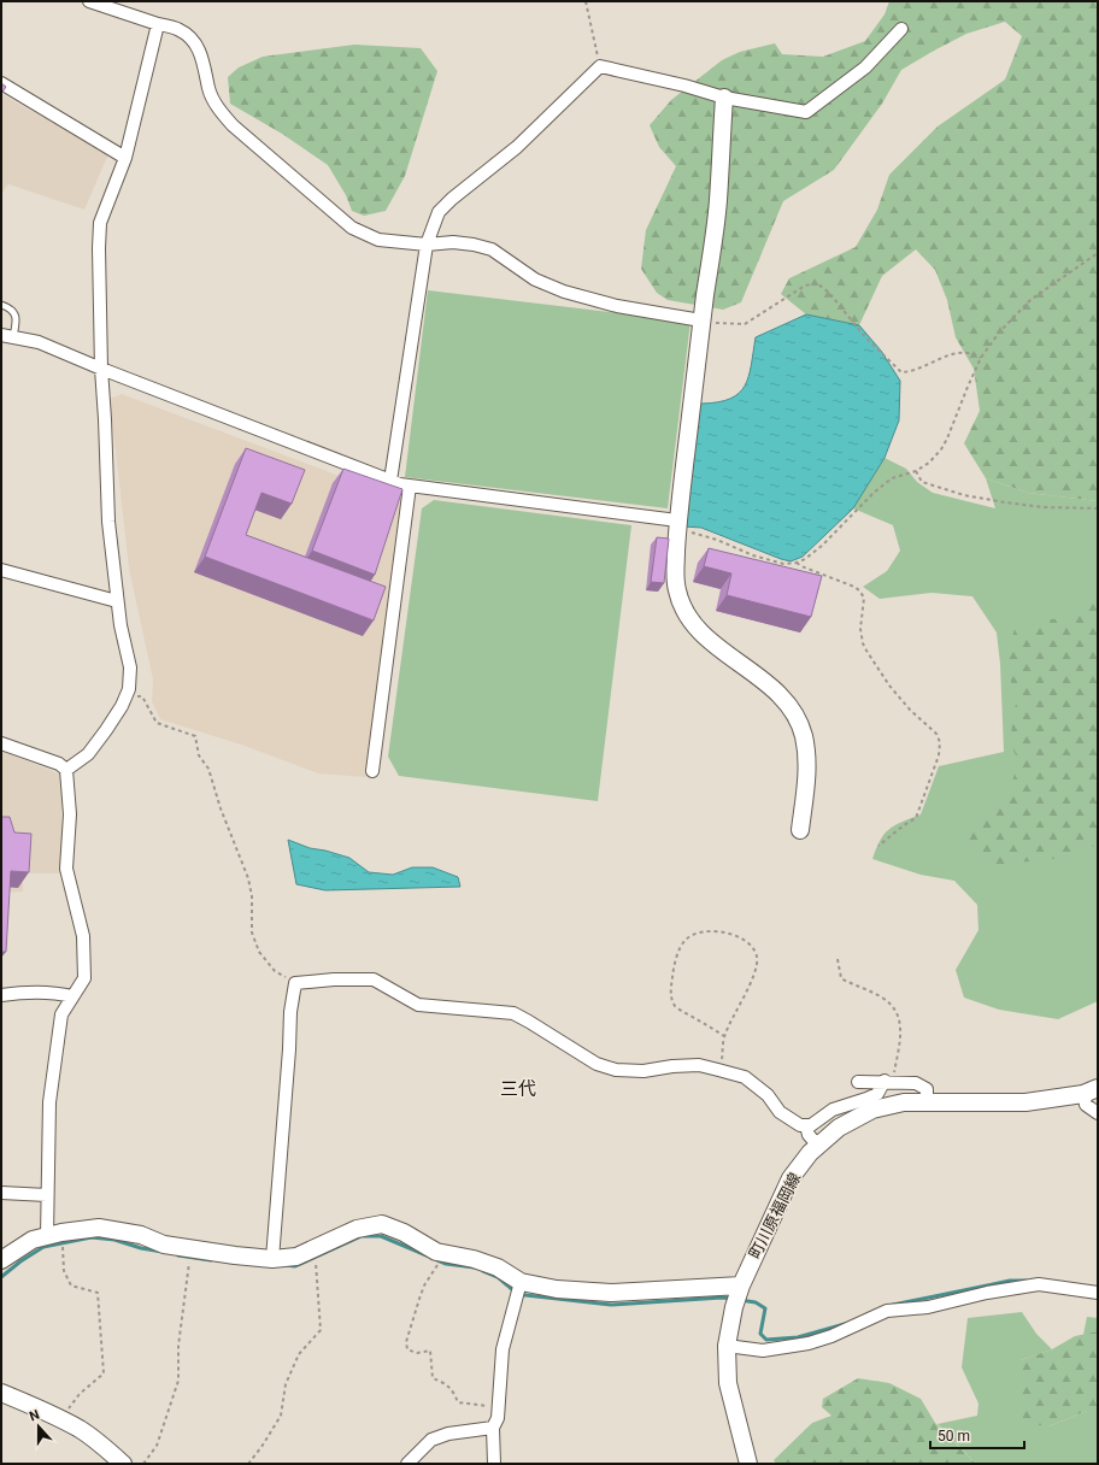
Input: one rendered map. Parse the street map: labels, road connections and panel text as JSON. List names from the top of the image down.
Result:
{
  "streets": {
    "street": ["町川原福岡線"]
  },
  "districts": ["三代"],
  "scale_bar": "50 m",
  "north": "top"
}
